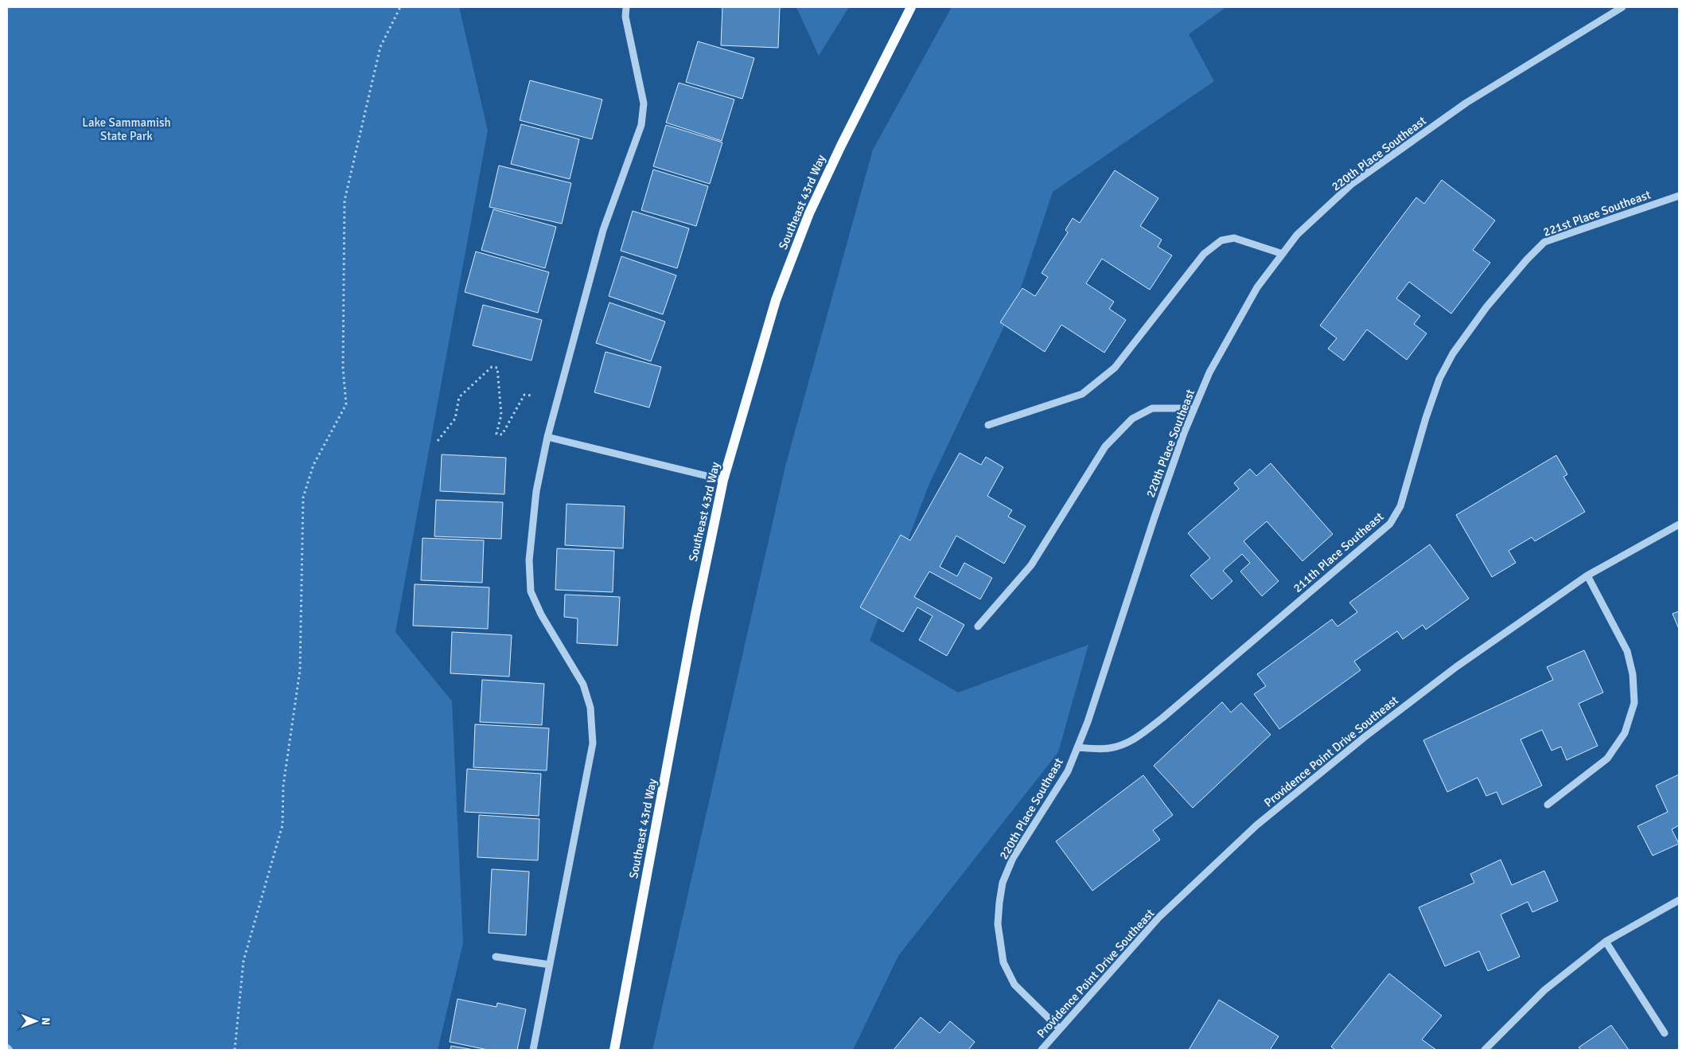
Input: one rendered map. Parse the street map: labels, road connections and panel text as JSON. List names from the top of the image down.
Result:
{
  "streets": {
    "main road": ["Southeast 43rd Way"],
    "street": [
      "220th Place Southeast",
      "221st Place Southeast",
      "211th Place Southeast",
      "Providence Point Drive Southeast"
    ]
  },
  "crossings": [
    ["220th Place Southeast", "211th Place Southeast"],
    ["220th Place Southeast", "Providence Point Drive Southeast"],
    ["221st Place Southeast", "211th Place Southeast"]
  ],
  "parks": ["Lake Sammamish State Park"],
  "north": "right"
}
